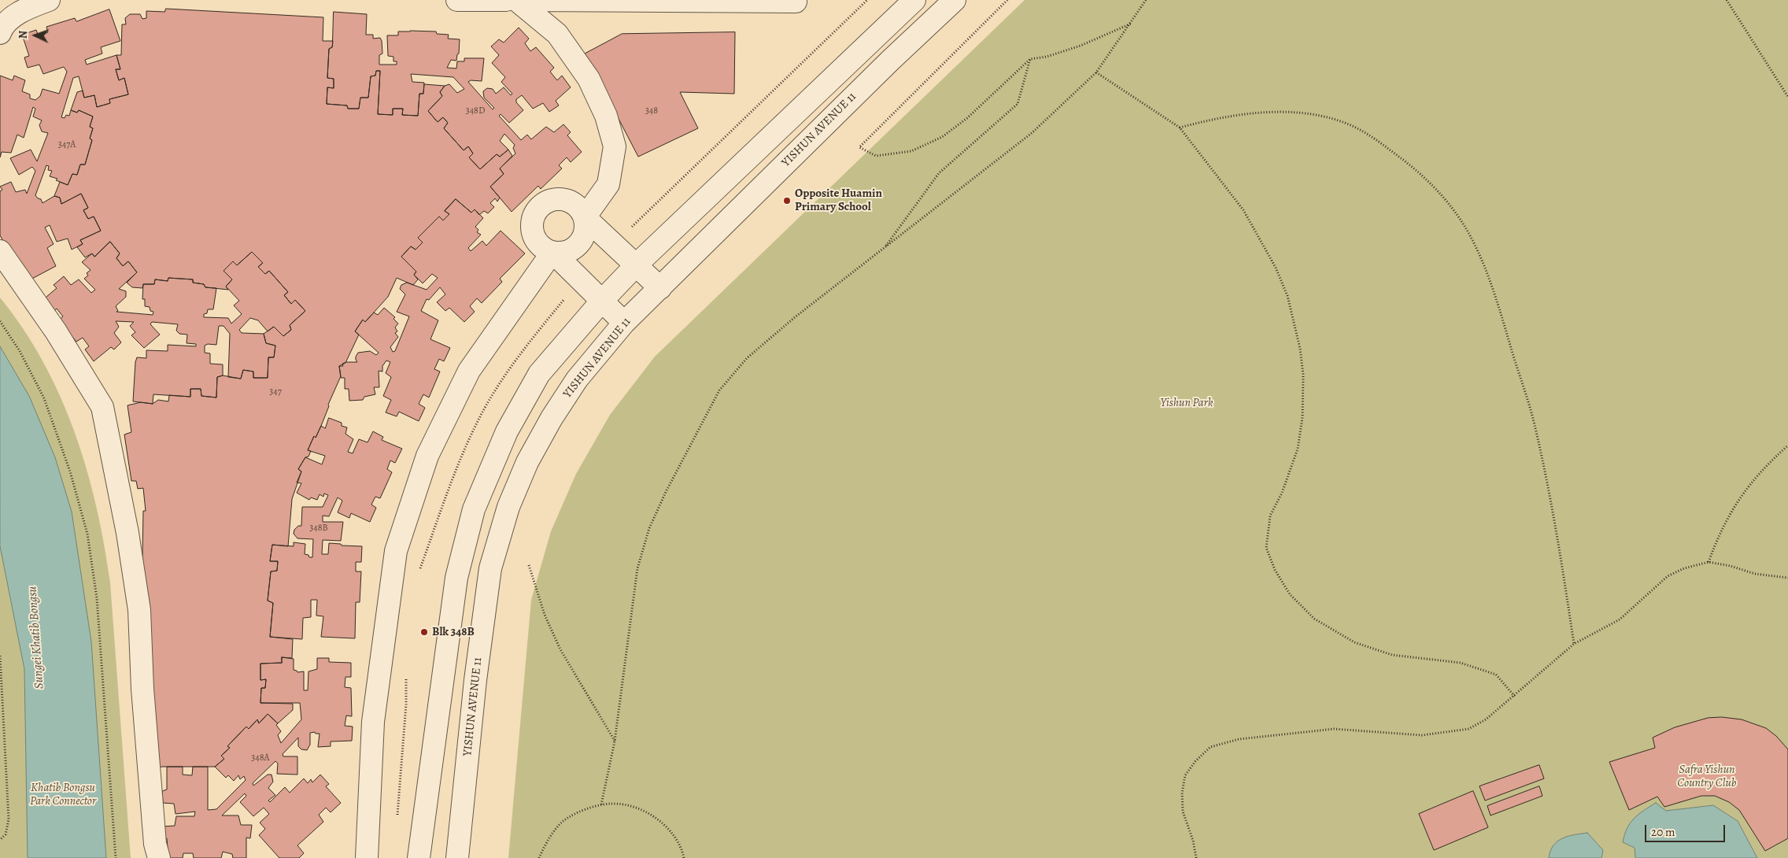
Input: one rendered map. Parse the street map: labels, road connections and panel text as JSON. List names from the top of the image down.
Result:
{
  "streets": {
    "street": ["YISHUN AVENUE 11"]
  },
  "water": ["Sungei Khatib Bongsu"],
  "parks": ["Yishun Park", "Safra Yishun Country Club", "Khatib Bongsu Park Connector"],
  "places": ["Opposite Huamin Primary School", "Blk 348B"],
  "house_numbers": [
    "348D",
    "348",
    "347A",
    "347",
    "348B",
    "348A"
  ],
  "scale_bar": "20 m",
  "north": "left"
}
